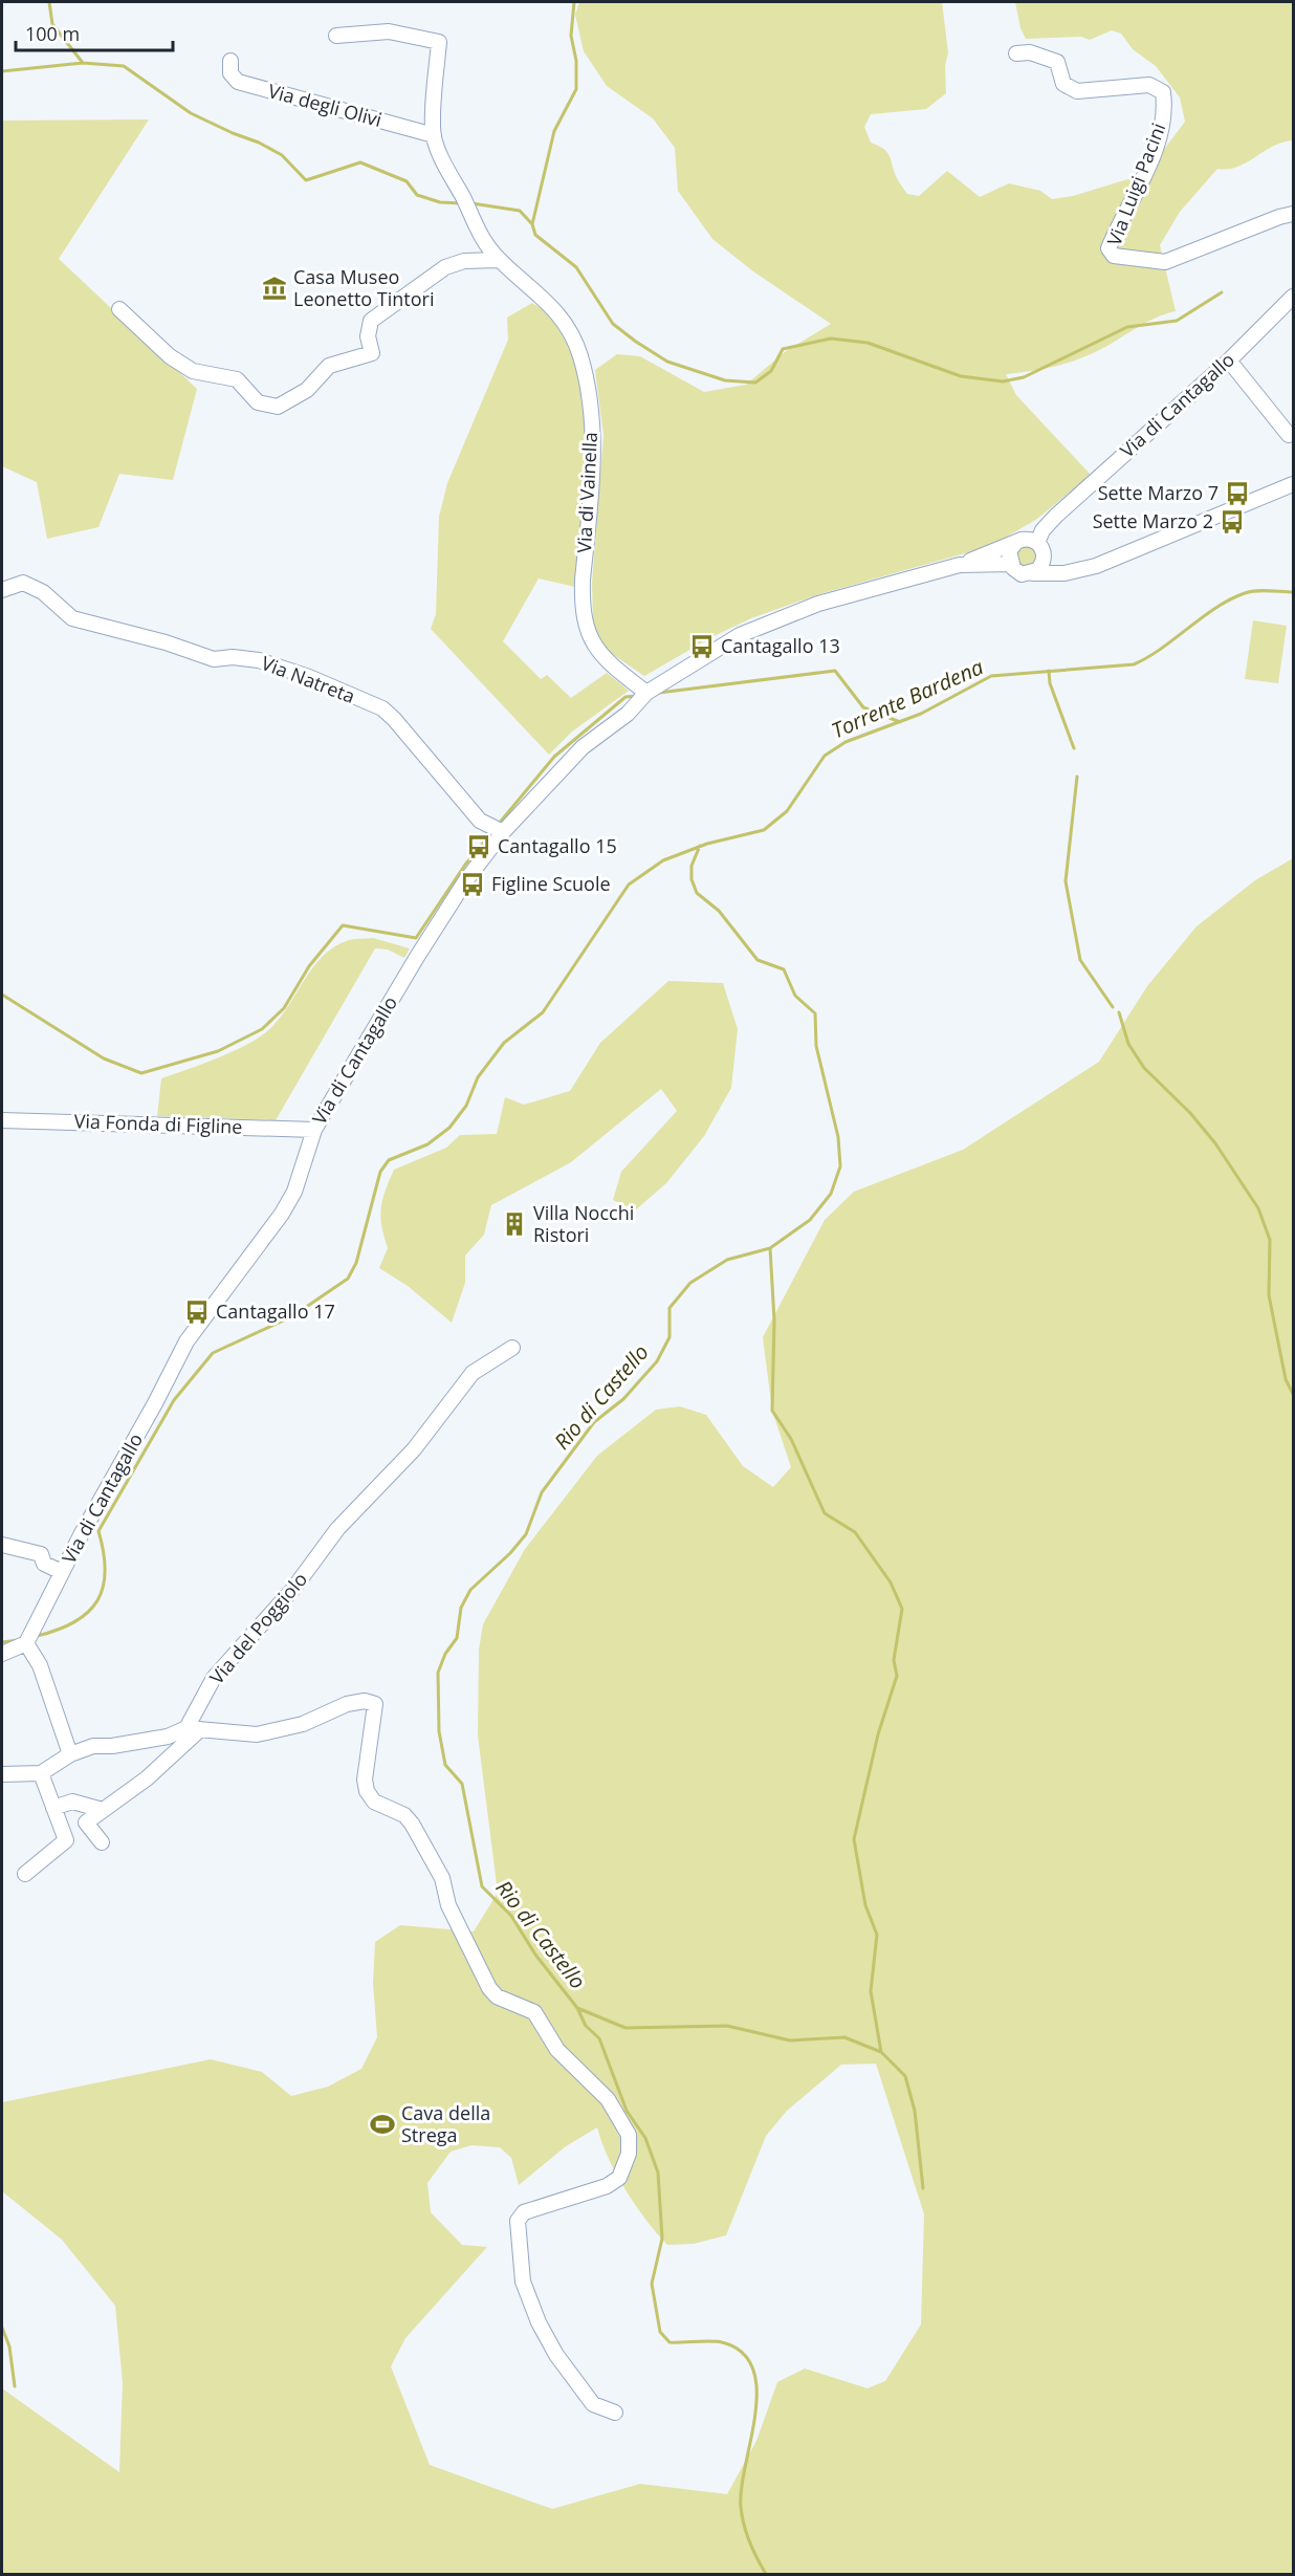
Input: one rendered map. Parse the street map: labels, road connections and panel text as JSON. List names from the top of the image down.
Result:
{
  "streets": {
    "street": [
      "Via degli Olivi",
      "Via Luigi Pacini",
      "Via di Cantagallo",
      "Via di Vainella",
      "Via Natreta",
      "Via Fonda di Figline",
      "Via del Poggiolo"
    ]
  },
  "crossings": [
    ["Via degli Olivi", "Via di Vainella"],
    ["Via di Cantagallo", "Via di Vainella"],
    ["Via di Cantagallo", "Via Natreta"],
    ["Via di Cantagallo", "Via Fonda di Figline"]
  ],
  "water": ["Torrente Bardena", "Rio di Castello"],
  "places": {
    "museum": ["Casa Museo Leonetto Tintori"],
    "bus stop": [
      "Sette Marzo 7",
      "Sette Marzo 2",
      "Cantagallo 13",
      "Cantagallo 15",
      "Figline Scuole",
      "Cantagallo 17"
    ],
    "building": ["Villa Nocchi Ristori"],
    "sports": ["Cava della Strega"]
  },
  "scale_bar": "100 m"
}
